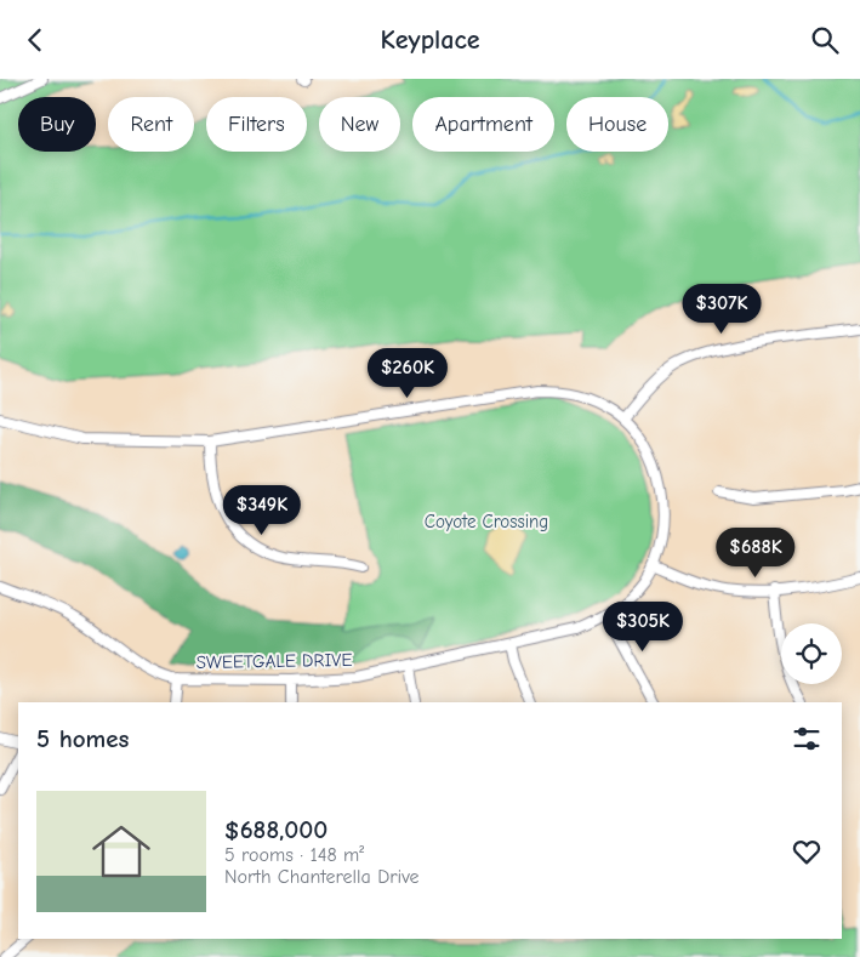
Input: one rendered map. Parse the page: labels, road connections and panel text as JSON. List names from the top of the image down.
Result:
{
  "streets": {
    "street": ["SWEETGALE DRIVE"]
  },
  "parks": ["Coyote Crossing"],
  "page": {
    "header": "Keyplace",
    "chip": [
      "Buy",
      "Rent",
      "Filters",
      "New",
      "Apartment",
      "House"
    ],
    "price": [
      "$307K",
      "$260K",
      "$349K",
      "$688K",
      "$305K"
    ],
    "heading": "5 homes",
    "list": [
      {
        "name": "$688,000",
        "note": "5 rooms · 148 m² · North Chanterella Drive"
      }
    ]
  }
}
